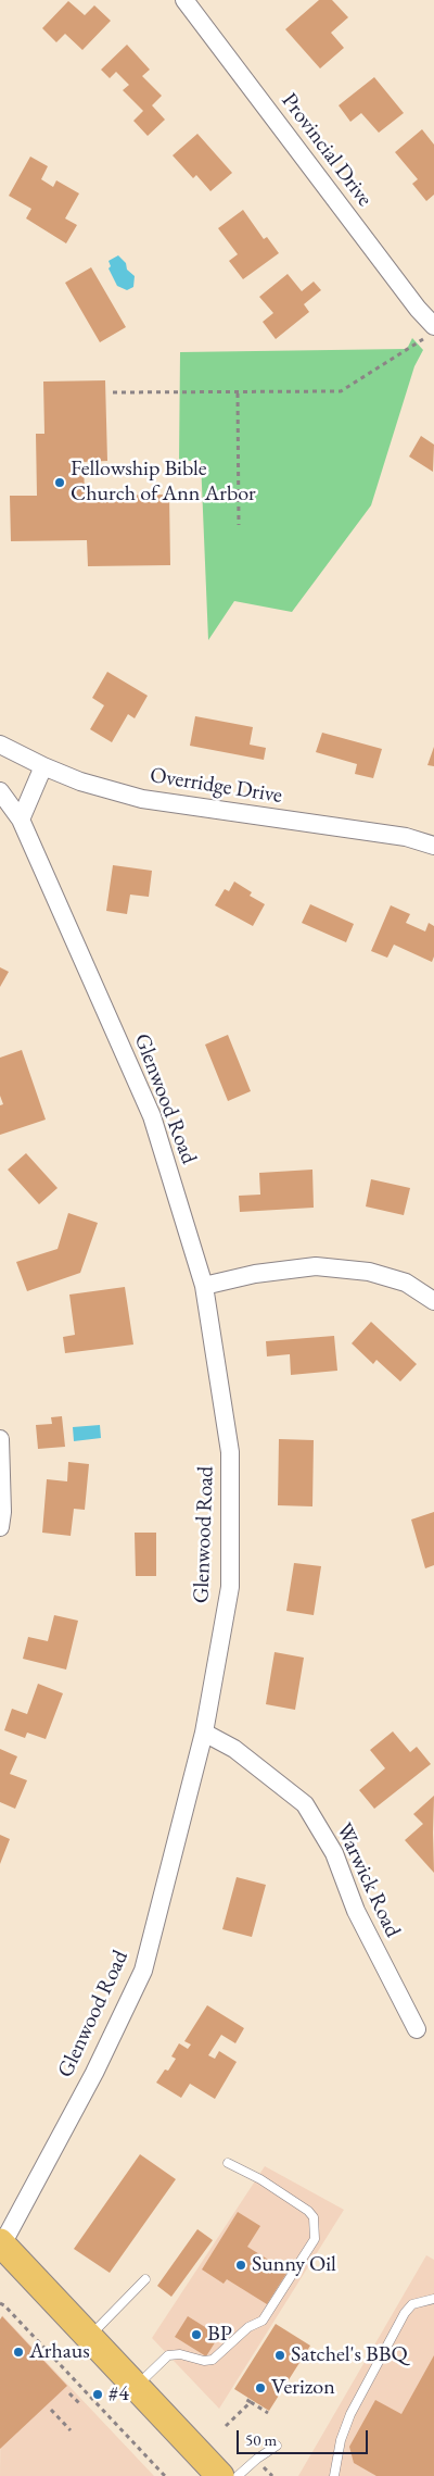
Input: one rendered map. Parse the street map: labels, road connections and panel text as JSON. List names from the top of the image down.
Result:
{
  "streets": {
    "street": [
      "Provincial Drive",
      "Overridge Drive",
      "Glenwood Road",
      "Warwick Road"
    ]
  },
  "crossings": [
    ["Glenwood Road", "Warwick Road"]
  ],
  "places": [
    "Fellowship Bible Church of Ann Arbor",
    "Sunny Oil",
    "BP",
    "Arhaus",
    "Satchel's BBQ",
    "Verizon",
    "#4"
  ],
  "scale_bar": "50 m"
}
